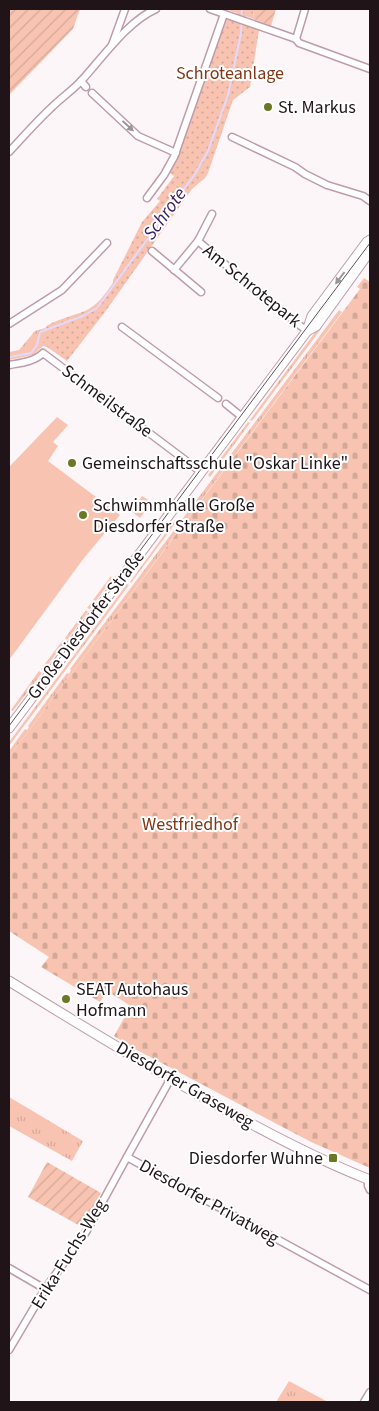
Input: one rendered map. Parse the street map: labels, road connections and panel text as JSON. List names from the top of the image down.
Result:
{
  "streets": {
    "main road": ["Große Diesdorfer Straße", "Diesdorfer Graseweg"],
    "street": [
      "Am Schrotepark",
      "Schmeilstraße",
      "Diesdorfer Privatweg",
      "Erika-Fuchs-Weg"
    ]
  },
  "crossings": [
    ["Am Schrotepark", "Große Diesdorfer Straße"],
    ["Schmeilstraße", "Große Diesdorfer Straße"],
    ["Diesdorfer Graseweg", "Diesdorfer Privatweg"],
    ["Diesdorfer Privatweg", "Erika-Fuchs-Weg"]
  ],
  "water": ["Schrote"],
  "parks": ["Schroteanlage", "Westfriedhof"],
  "places": {
    "other": [
      "St. Markus",
      "Gemeinschaftsschule \"Oskar Linke\"",
      "Schwimmhalle Große Diesdorfer Straße",
      "SEAT Autohaus Hofmann"
    ],
    "transit": ["Diesdorfer Wuhne"]
  }
}
